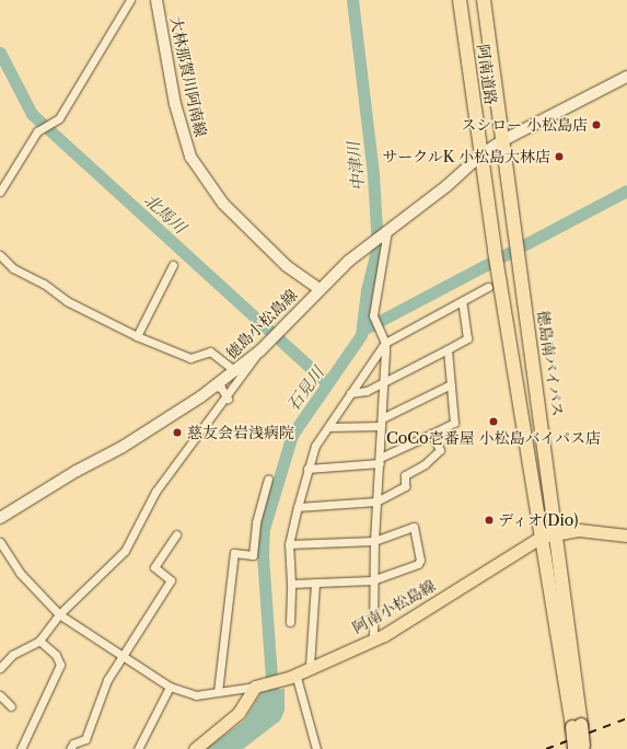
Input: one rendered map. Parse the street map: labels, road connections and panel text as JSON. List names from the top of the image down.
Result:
{
  "streets": {
    "highway": ["阿南道路", "徳島南バイパス"],
    "main road": ["大林那賀川阿南線", "徳島小松島線", "阿南小松島線"]
  },
  "crossings": [
    ["阿南道路", "徳島小松島線"],
    ["阿南道路", "徳島南バイパス"],
    ["大林那賀川阿南線", "徳島小松島線"],
    ["徳島小松島線", "徳島南バイパス"],
    ["徳島南バイパス", "阿南小松島線"]
  ],
  "water": ["中津川", "北馬川", "石見川"],
  "places": [
    "スシロー 小松島店",
    "サークルK 小松島大林店",
    "CoCo壱番屋 小松島バイパス店",
    "慈友会岩浅病院",
    "ディオ(Dio)"
  ]
}
